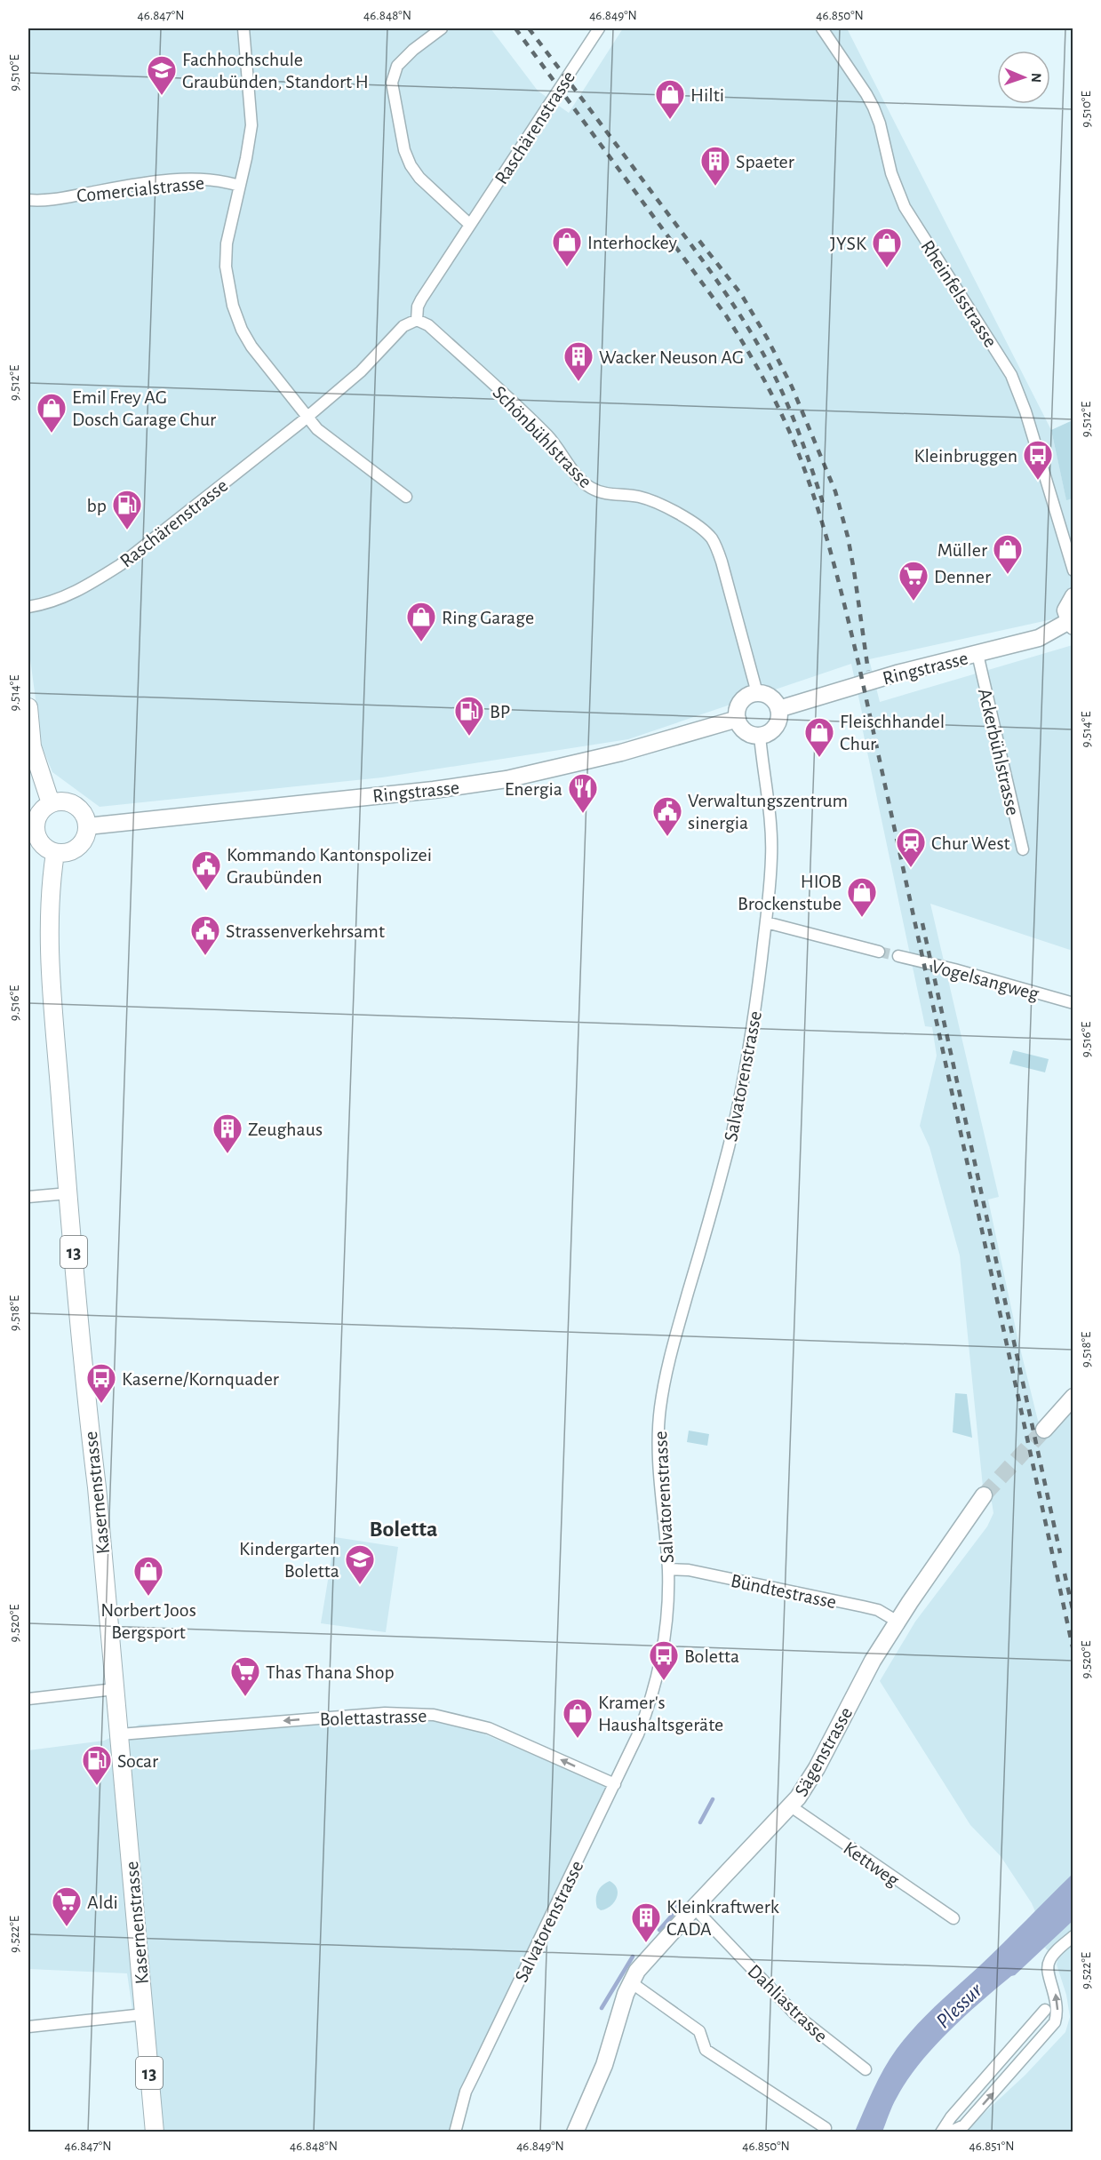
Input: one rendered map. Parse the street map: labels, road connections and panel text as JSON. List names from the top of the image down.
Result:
{
  "streets": {
    "main road": [
      "Ringstrasse",
      "13",
      "Kasernenstrasse",
      "Sägenstrasse"
    ],
    "street": [
      "Raschärenstrasse",
      "Comercialstrasse",
      "Rheinfelsstrasse",
      "Schönbühlstrasse",
      "Ackerbühlstrasse",
      "Vogelsangweg",
      "Salvatorenstrasse",
      "Bündtestrasse",
      "Bolettastrasse",
      "Kettweg",
      "Dahliastrasse"
    ]
  },
  "crossings": [
    ["Raschärenstrasse", "Schönbühlstrasse"],
    ["Schönbühlstrasse", "Ringstrasse"],
    ["Schönbühlstrasse", "Salvatorenstrasse"],
    ["Ringstrasse", "Ackerbühlstrasse"],
    ["Ringstrasse", "Salvatorenstrasse"],
    ["Ringstrasse", "Kasernenstrasse"],
    ["Salvatorenstrasse", "Bündtestrasse"],
    ["Salvatorenstrasse", "Bolettastrasse"],
    ["Kasernenstrasse", "Bolettastrasse"],
    ["Bündtestrasse", "Sägenstrasse"],
    ["Sägenstrasse", "Kettweg"],
    ["Sägenstrasse", "Dahliastrasse"]
  ],
  "one_way": ["Bolettastrasse"],
  "districts": ["Boletta"],
  "water": ["Plessur"],
  "places": {
    "school or university": ["Fachhochschule Graubünden, Standort H", "Kindergarten Boletta"],
    "shop": [
      "Hilti",
      "Interhockey",
      "JYSK",
      "Emil Frey AG Dosch Garage Chur",
      "Müller",
      "Ring Garage",
      "Fleischhandel Chur",
      "HIOB Brockenstube",
      "Norbert Joos Bergsport",
      "Kramer's Haushaltsgeräte"
    ],
    "building": [
      "Spaeter",
      "Wacker Neuson AG",
      "Zeughaus",
      "Kleinkraftwerk CADA"
    ],
    "bus stop": ["Kleinbruggen", "Kaserne/Kornquader", "Boletta"],
    "fuel station": ["bp", "BP", "Socar"],
    "supermarket": ["Denner", "Thas Thana Shop", "Aldi"],
    "restaurant": ["Energia"],
    "public building": ["Verwaltungszentrum sinergia", "Kommando Kantonspolizei Graubünden", "Strassenverkehrsamt"],
    "station": ["Chur West"]
  },
  "north": "right",
  "coordinates": [
    "46.847°N",
    "46.848°N",
    "46.849°N",
    "46.850°N",
    "9.510°E",
    "9.512°E",
    "9.514°E",
    "9.516°E",
    "9.518°E",
    "9.520°E",
    "9.522°E",
    "46.851°N"
  ]
}
